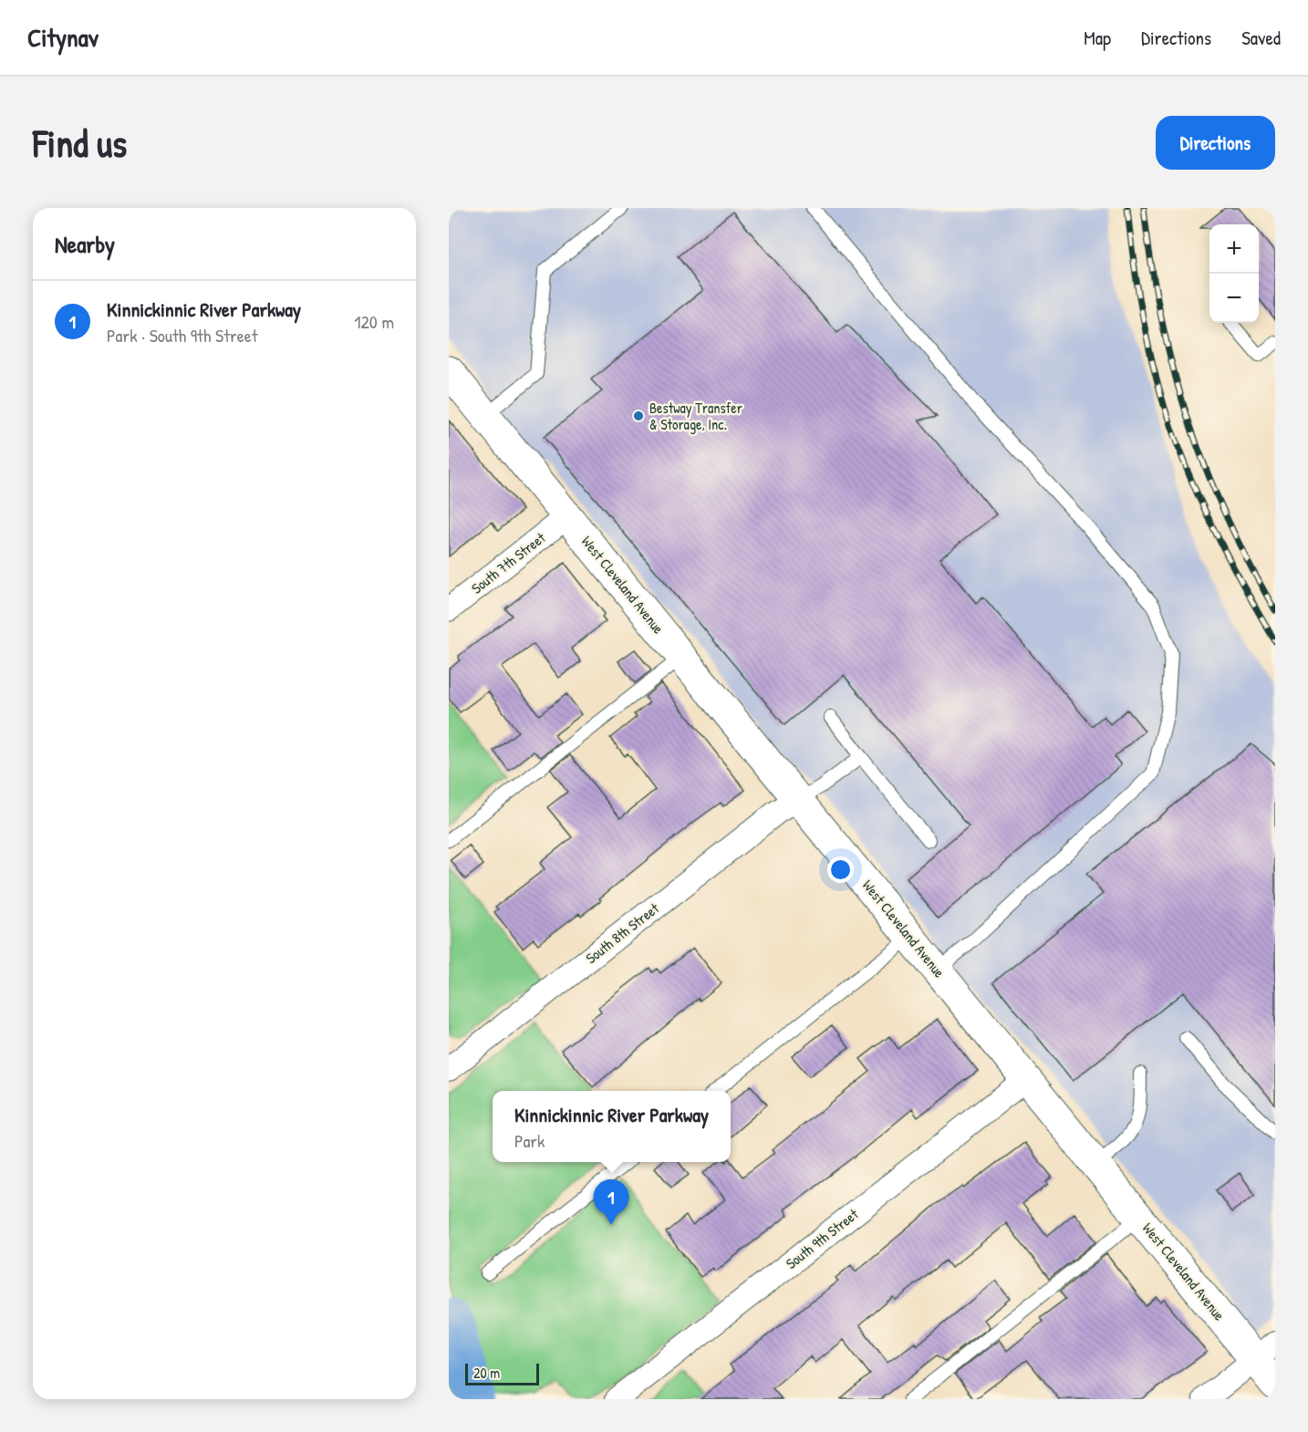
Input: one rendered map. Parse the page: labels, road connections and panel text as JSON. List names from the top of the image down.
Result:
{
  "streets": {
    "street": [
      "South 7th Street",
      "West Cleveland Avenue",
      "South 8th Street",
      "South 9th Street"
    ]
  },
  "crossings": [
    ["South 7th Street", "West Cleveland Avenue"],
    ["West Cleveland Avenue", "South 8th Street"],
    ["West Cleveland Avenue", "South 9th Street"]
  ],
  "places": ["Bestway Transfer & Storage, Inc."],
  "scale_bar": "20 m",
  "page": {
    "header": "Citynav",
    "nav": ["Map", "Directions", "Saved"],
    "buttons": "Directions",
    "title": "Find us",
    "heading": "Nearby",
    "map_buttons": ["+", "−"],
    "list": [
      {
        "mark": "1",
        "name": "Kinnickinnic River Parkway",
        "note": "Park · South 9th Street",
        "value": "120 m"
      }
    ],
    "popup": ["Kinnickinnic River Parkway", "Park"],
    "pins": "1",
    "scale": "20 m"
  }
}
